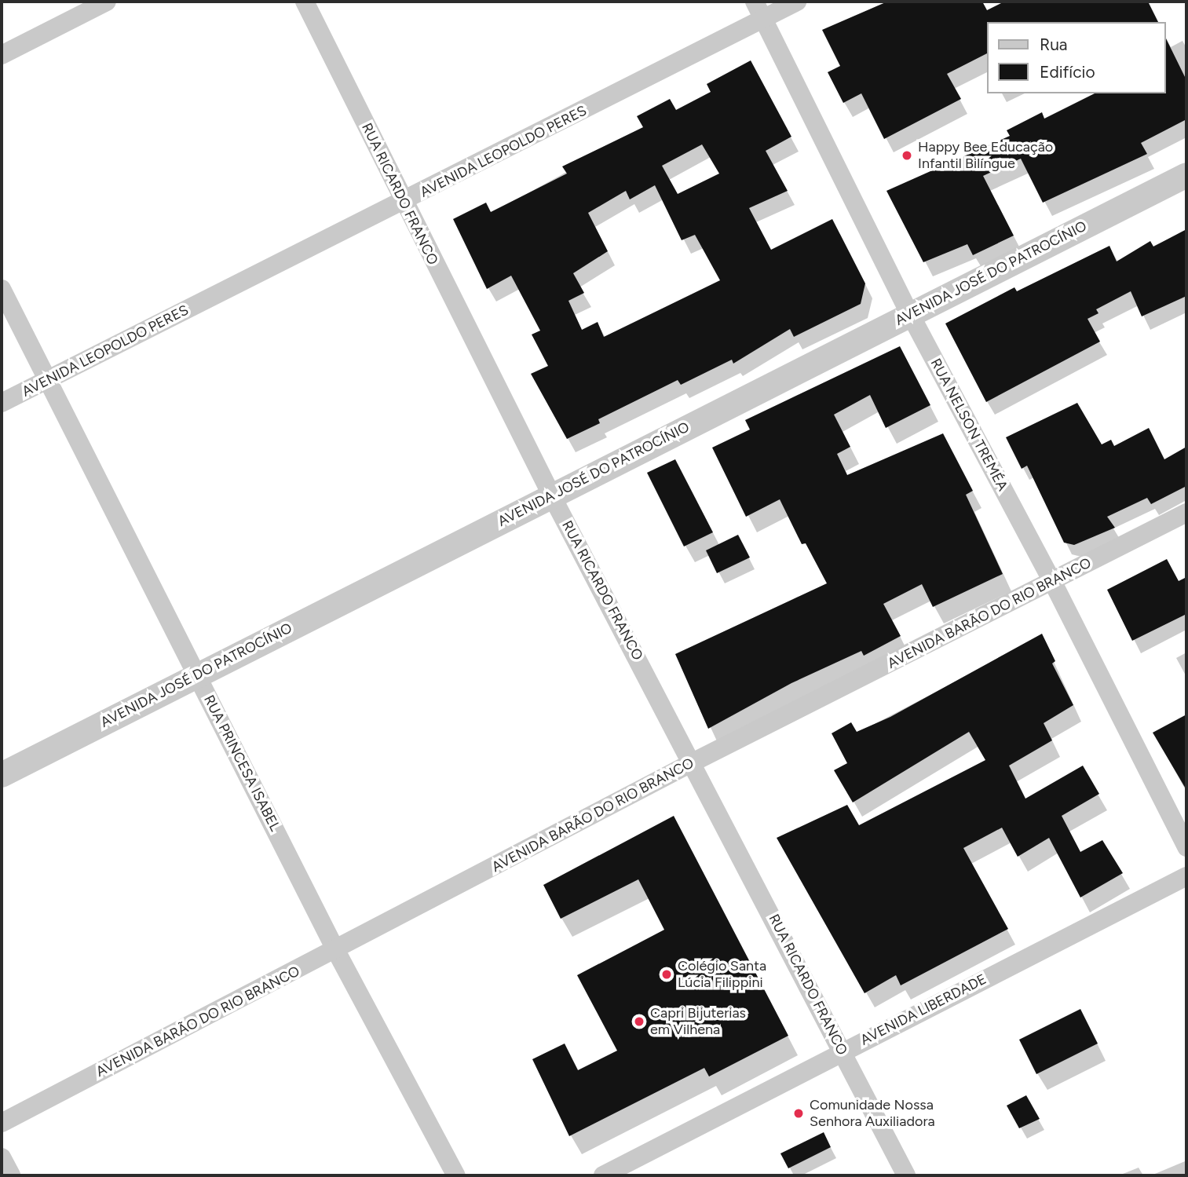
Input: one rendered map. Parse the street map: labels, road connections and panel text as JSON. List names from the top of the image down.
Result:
{
  "streets": {
    "street": [
      "AVENIDA LEOPOLDO PERES",
      "RUA RICARDO FRANCO",
      "AVENIDA JOSÉ DO PATROCÍNIO",
      "RUA NELSON TREMÉA",
      "AVENIDA BARÃO DO RIO BRANCO",
      "RUA PRINCESA ISABEL",
      "AVENIDA LIBERDADE"
    ]
  },
  "crossings": [
    ["AVENIDA LEOPOLDO PERES", "RUA RICARDO FRANCO"],
    ["AVENIDA LEOPOLDO PERES", "RUA NELSON TREMÉA"],
    ["AVENIDA LEOPOLDO PERES", "RUA PRINCESA ISABEL"],
    ["RUA RICARDO FRANCO", "AVENIDA JOSÉ DO PATROCÍNIO"],
    ["RUA RICARDO FRANCO", "AVENIDA BARÃO DO RIO BRANCO"],
    ["RUA RICARDO FRANCO", "AVENIDA LIBERDADE"],
    ["AVENIDA JOSÉ DO PATROCÍNIO", "RUA NELSON TREMÉA"],
    ["AVENIDA JOSÉ DO PATROCÍNIO", "RUA PRINCESA ISABEL"],
    ["RUA NELSON TREMÉA", "AVENIDA BARÃO DO RIO BRANCO"],
    ["AVENIDA BARÃO DO RIO BRANCO", "RUA PRINCESA ISABEL"]
  ],
  "places": [
    "Happy Bee Educação Infantil Bilíngue",
    "Colégio Santa Lúcia Filippini",
    "Capri Bijuterias em Vilhena",
    "Comunidade Nossa Senhora Auxiliadora"
  ],
  "legend": ["Rua", "Edifício"]
}
